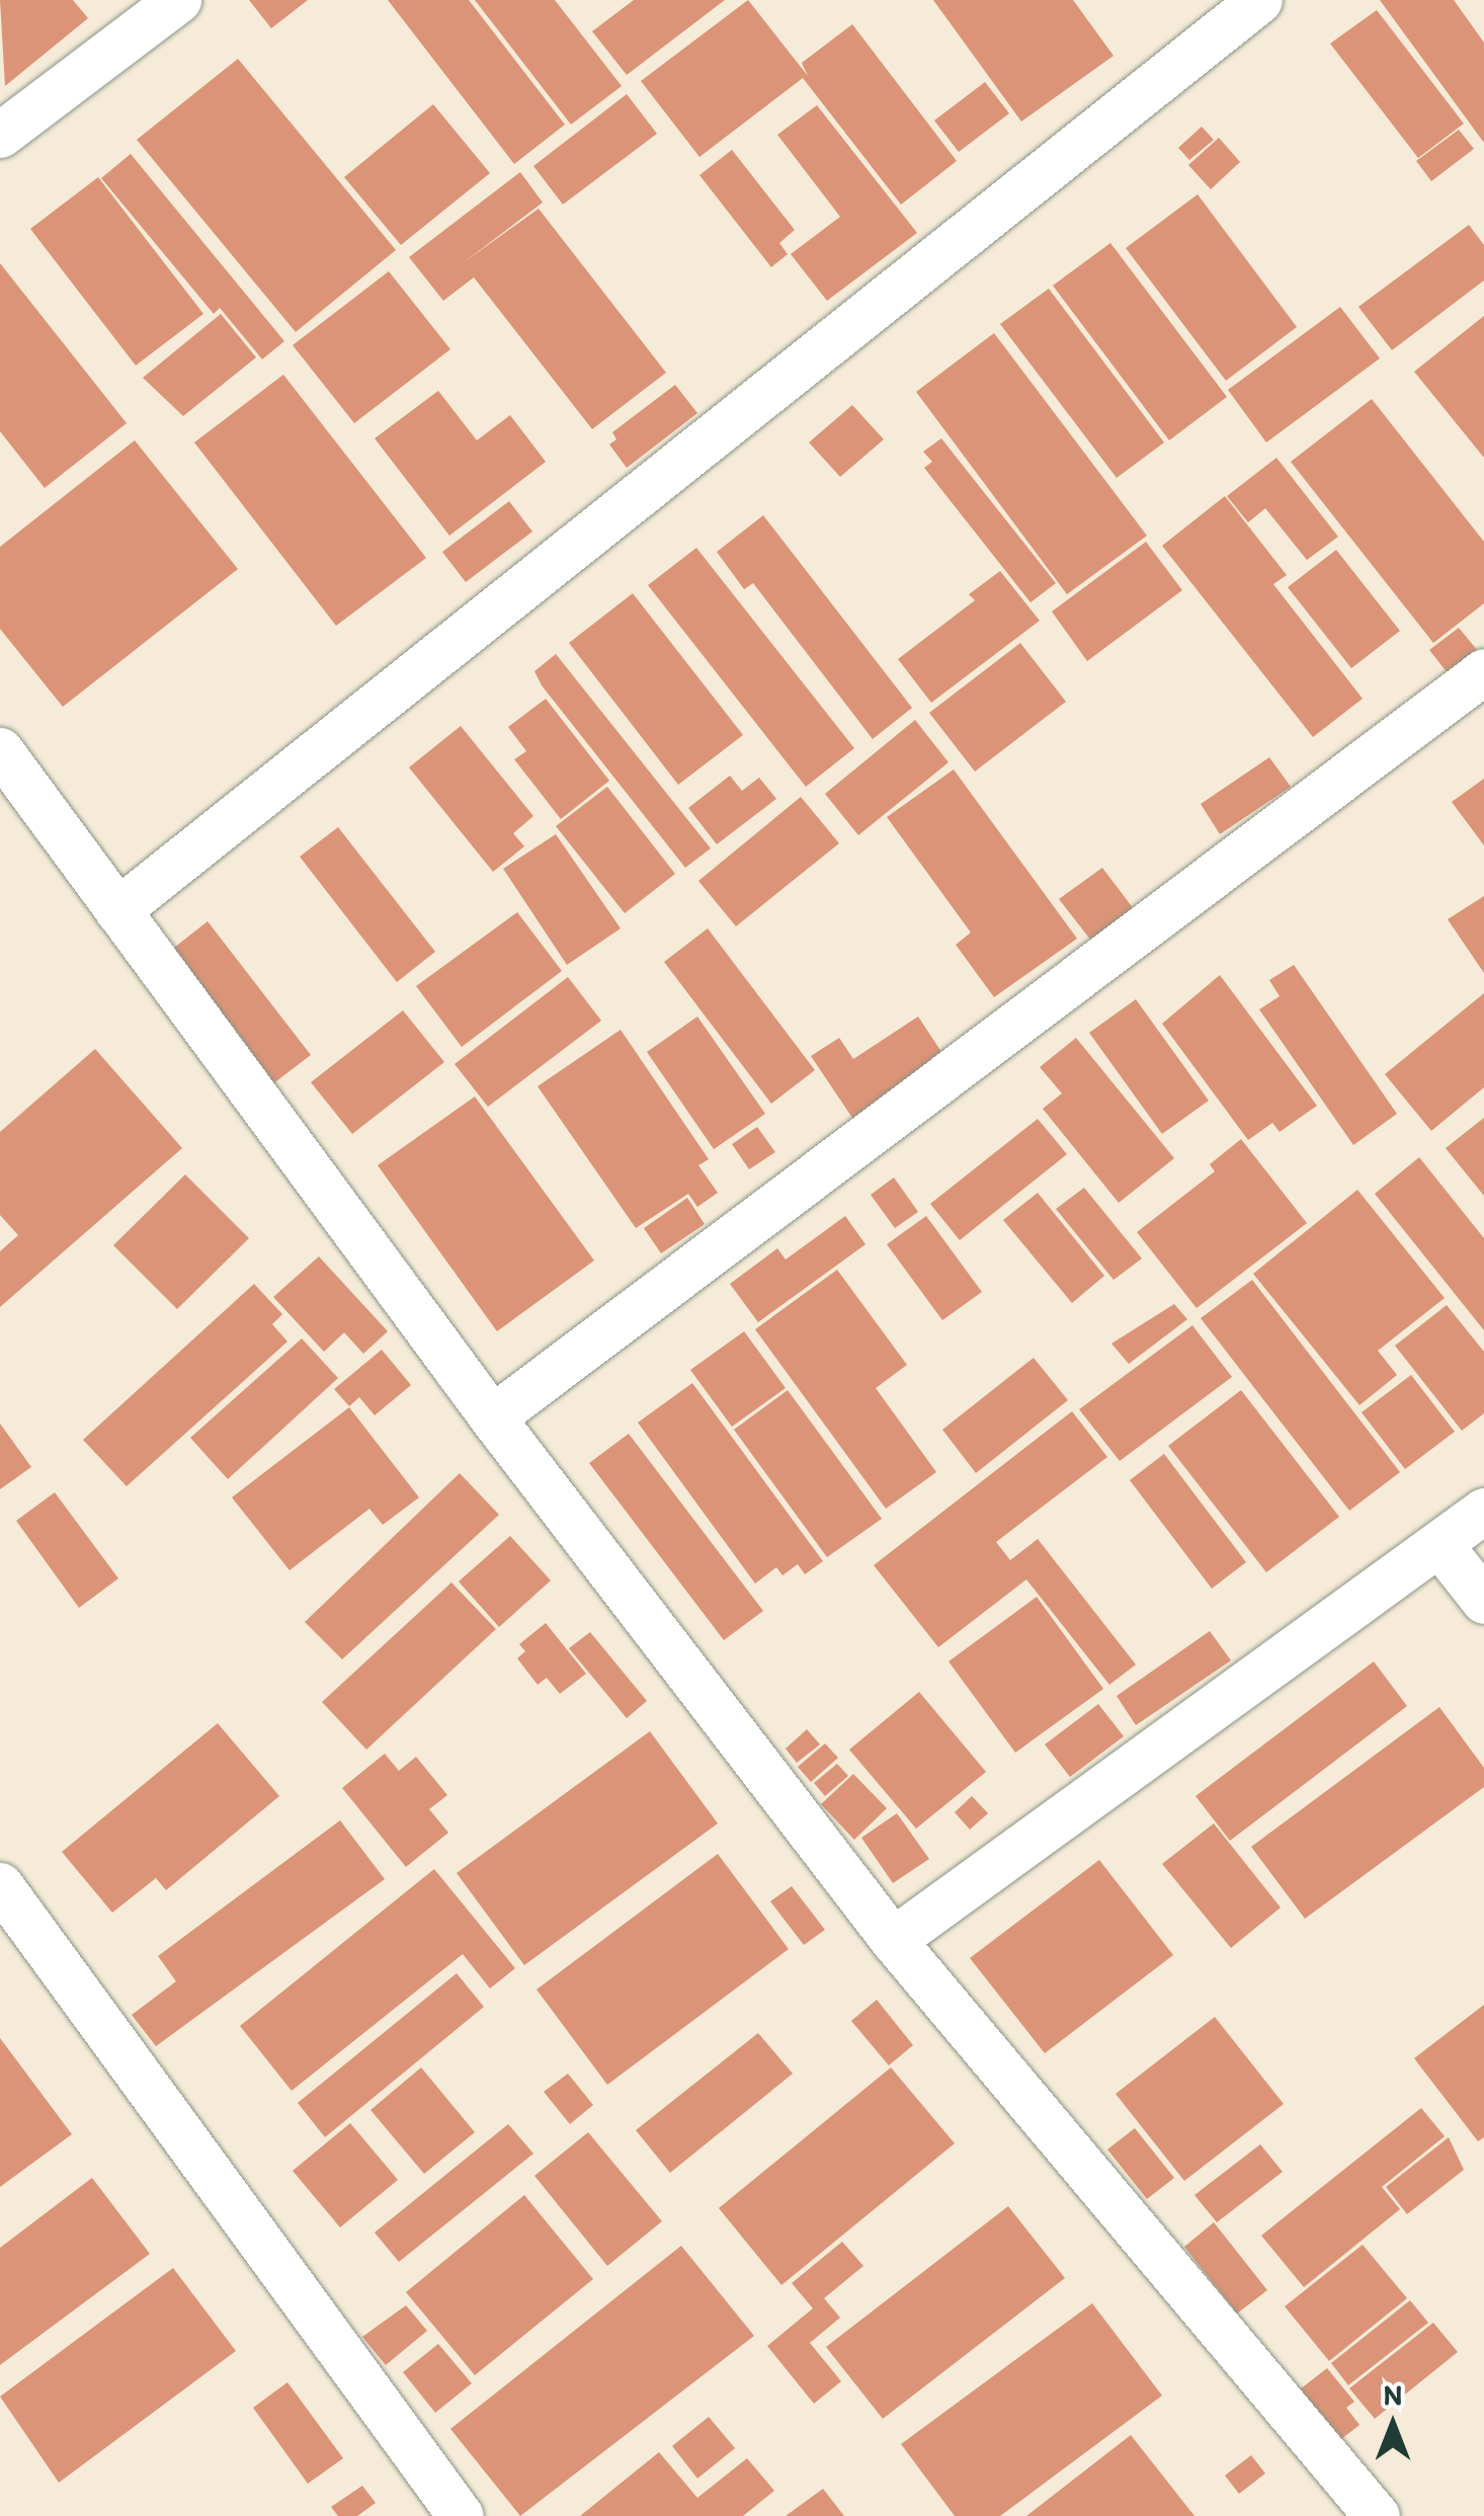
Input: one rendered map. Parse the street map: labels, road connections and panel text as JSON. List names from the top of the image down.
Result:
{
  "north": "top"
}
